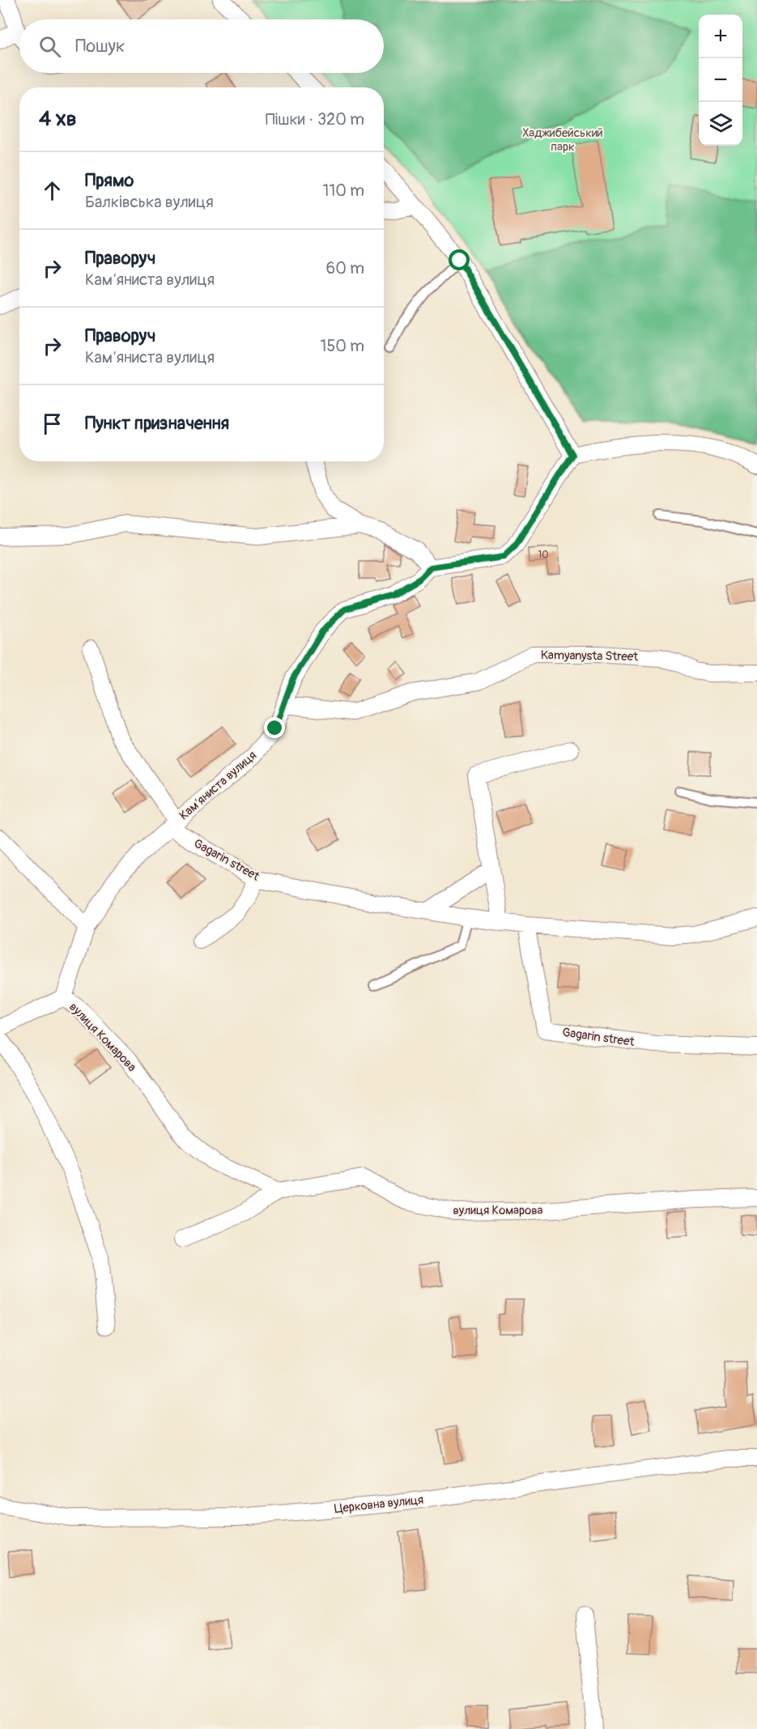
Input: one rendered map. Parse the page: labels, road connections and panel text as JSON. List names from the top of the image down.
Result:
{
  "streets": {
    "street": [
      "Kamyanysta Street",
      "Камʼяниста вулиця",
      "Gagarin street",
      "вулиця Комарова",
      "Церковна вулиця"
    ]
  },
  "crossings": [
    ["Kamyanysta Street", "Камʼяниста вулиця"],
    ["Камʼяниста вулиця", "Gagarin street"]
  ],
  "parks": ["Хаджибейський парк"],
  "house_numbers": ["10"],
  "page": {
    "map_buttons": ["+", "−"],
    "search": "Пошук",
    "heading": ["4 хв", "Пішки · 320 m"],
    "list": [
      ["Прямо", "Балківська вулиця", "110 m"],
      ["Праворуч", "Камʼяниста вулиця", "60 m"],
      ["Праворуч", "Камʼяниста вулиця", "150 m"],
      "Пункт призначення"
    ]
  }
}
